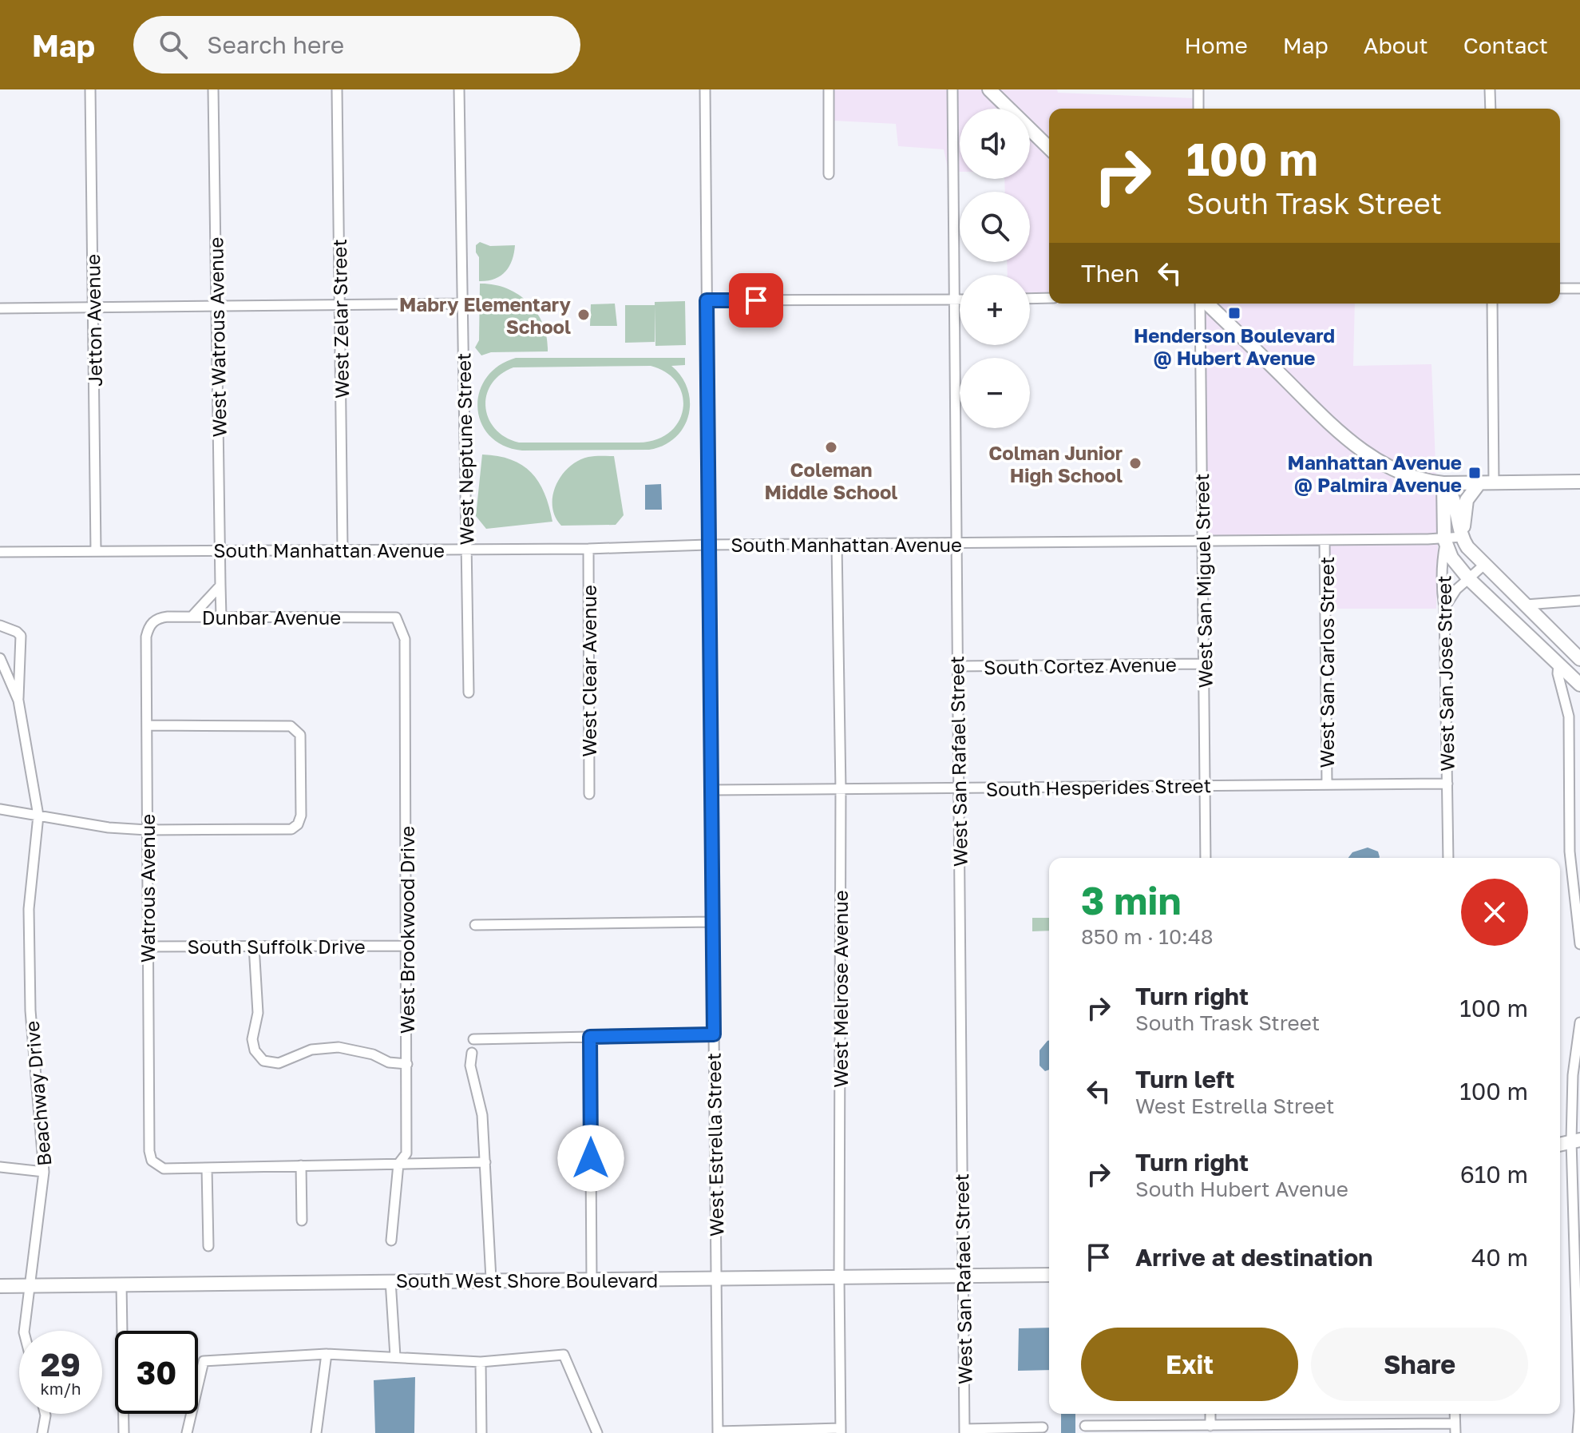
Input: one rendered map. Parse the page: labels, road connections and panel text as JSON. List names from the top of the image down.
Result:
{
  "streets": {
    "street": [
      "West Zelar Street",
      "Jetton Avenue",
      "West Watrous Avenue",
      "West Neptune Street",
      "South Manhattan Avenue",
      "West San Miguel Street",
      "Dunbar Avenue",
      "West San Carlos Street",
      "South Cortez Avenue",
      "West Clear Avenue",
      "West San Jose Street",
      "West San Rafael Street",
      "South Hesperides Street",
      "Watrous Avenue",
      "West Brookwood Drive",
      "South Suffolk Drive",
      "West Melrose Avenue",
      "Beachway Drive",
      "West Estrella Street",
      "South West Shore Boulevard"
    ]
  },
  "crossings": [
    ["West Zelar Street", "South Manhattan Avenue"],
    ["Jetton Avenue", "South Manhattan Avenue"],
    ["West Watrous Avenue", "South Manhattan Avenue"],
    ["West Watrous Avenue", "Dunbar Avenue"],
    ["West Neptune Street", "South Manhattan Avenue"],
    ["South Manhattan Avenue", "West San Miguel Street"],
    ["South Manhattan Avenue", "West San Carlos Street"],
    ["South Manhattan Avenue", "West Clear Avenue"],
    ["South Manhattan Avenue", "West San Jose Street"],
    ["South Manhattan Avenue", "West San Rafael Street"],
    ["South Manhattan Avenue", "West Melrose Avenue"],
    ["South Manhattan Avenue", "West Estrella Street"],
    ["West San Miguel Street", "South Cortez Avenue"],
    ["West San Miguel Street", "South Hesperides Street"],
    ["Dunbar Avenue", "Watrous Avenue"],
    ["Dunbar Avenue", "West Brookwood Drive"],
    ["West San Carlos Street", "South Hesperides Street"],
    ["South Cortez Avenue", "West San Rafael Street"],
    ["West San Jose Street", "South Hesperides Street"],
    ["West San Rafael Street", "South Hesperides Street"],
    ["West San Rafael Street", "South West Shore Boulevard"],
    ["South Hesperides Street", "West Melrose Avenue"],
    ["South Hesperides Street", "West Estrella Street"],
    ["Watrous Avenue", "South Suffolk Drive"],
    ["West Brookwood Drive", "South Suffolk Drive"],
    ["West Melrose Avenue", "South West Shore Boulevard"],
    ["Beachway Drive", "South West Shore Boulevard"],
    ["West Estrella Street", "South West Shore Boulevard"]
  ],
  "places": {
    "transit": ["Henderson Boulevard @ Hubert Avenue", "Manhattan Avenue @ Palmira Avenue"],
    "other": ["Mabry Elementary School", "Coleman Middle School", "Colman Junior High School"]
  },
  "page": {
    "header": "Map",
    "search": "Search here",
    "nav": [
      "Home",
      "Map",
      "About",
      "Contact"
    ],
    "map_buttons": ["+", "−"],
    "turn": ["100 m", "South Trask Street"],
    "then": "Then",
    "heading": ["3 min", "850 m · 10:48"],
    "list": [
      {
        "name": "Turn right",
        "note": "South Trask Street",
        "value": "100 m"
      },
      {
        "name": "Turn left",
        "note": "West Estrella Street",
        "value": "100 m"
      },
      {
        "name": "Turn right",
        "note": "South Hubert Avenue",
        "value": "610 m"
      },
      {
        "name": "Arrive at destination",
        "value": "40 m"
      }
    ],
    "buttons": ["Exit", "Share"],
    "speed": "29 km/h",
    "limit": "30"
  }
}
